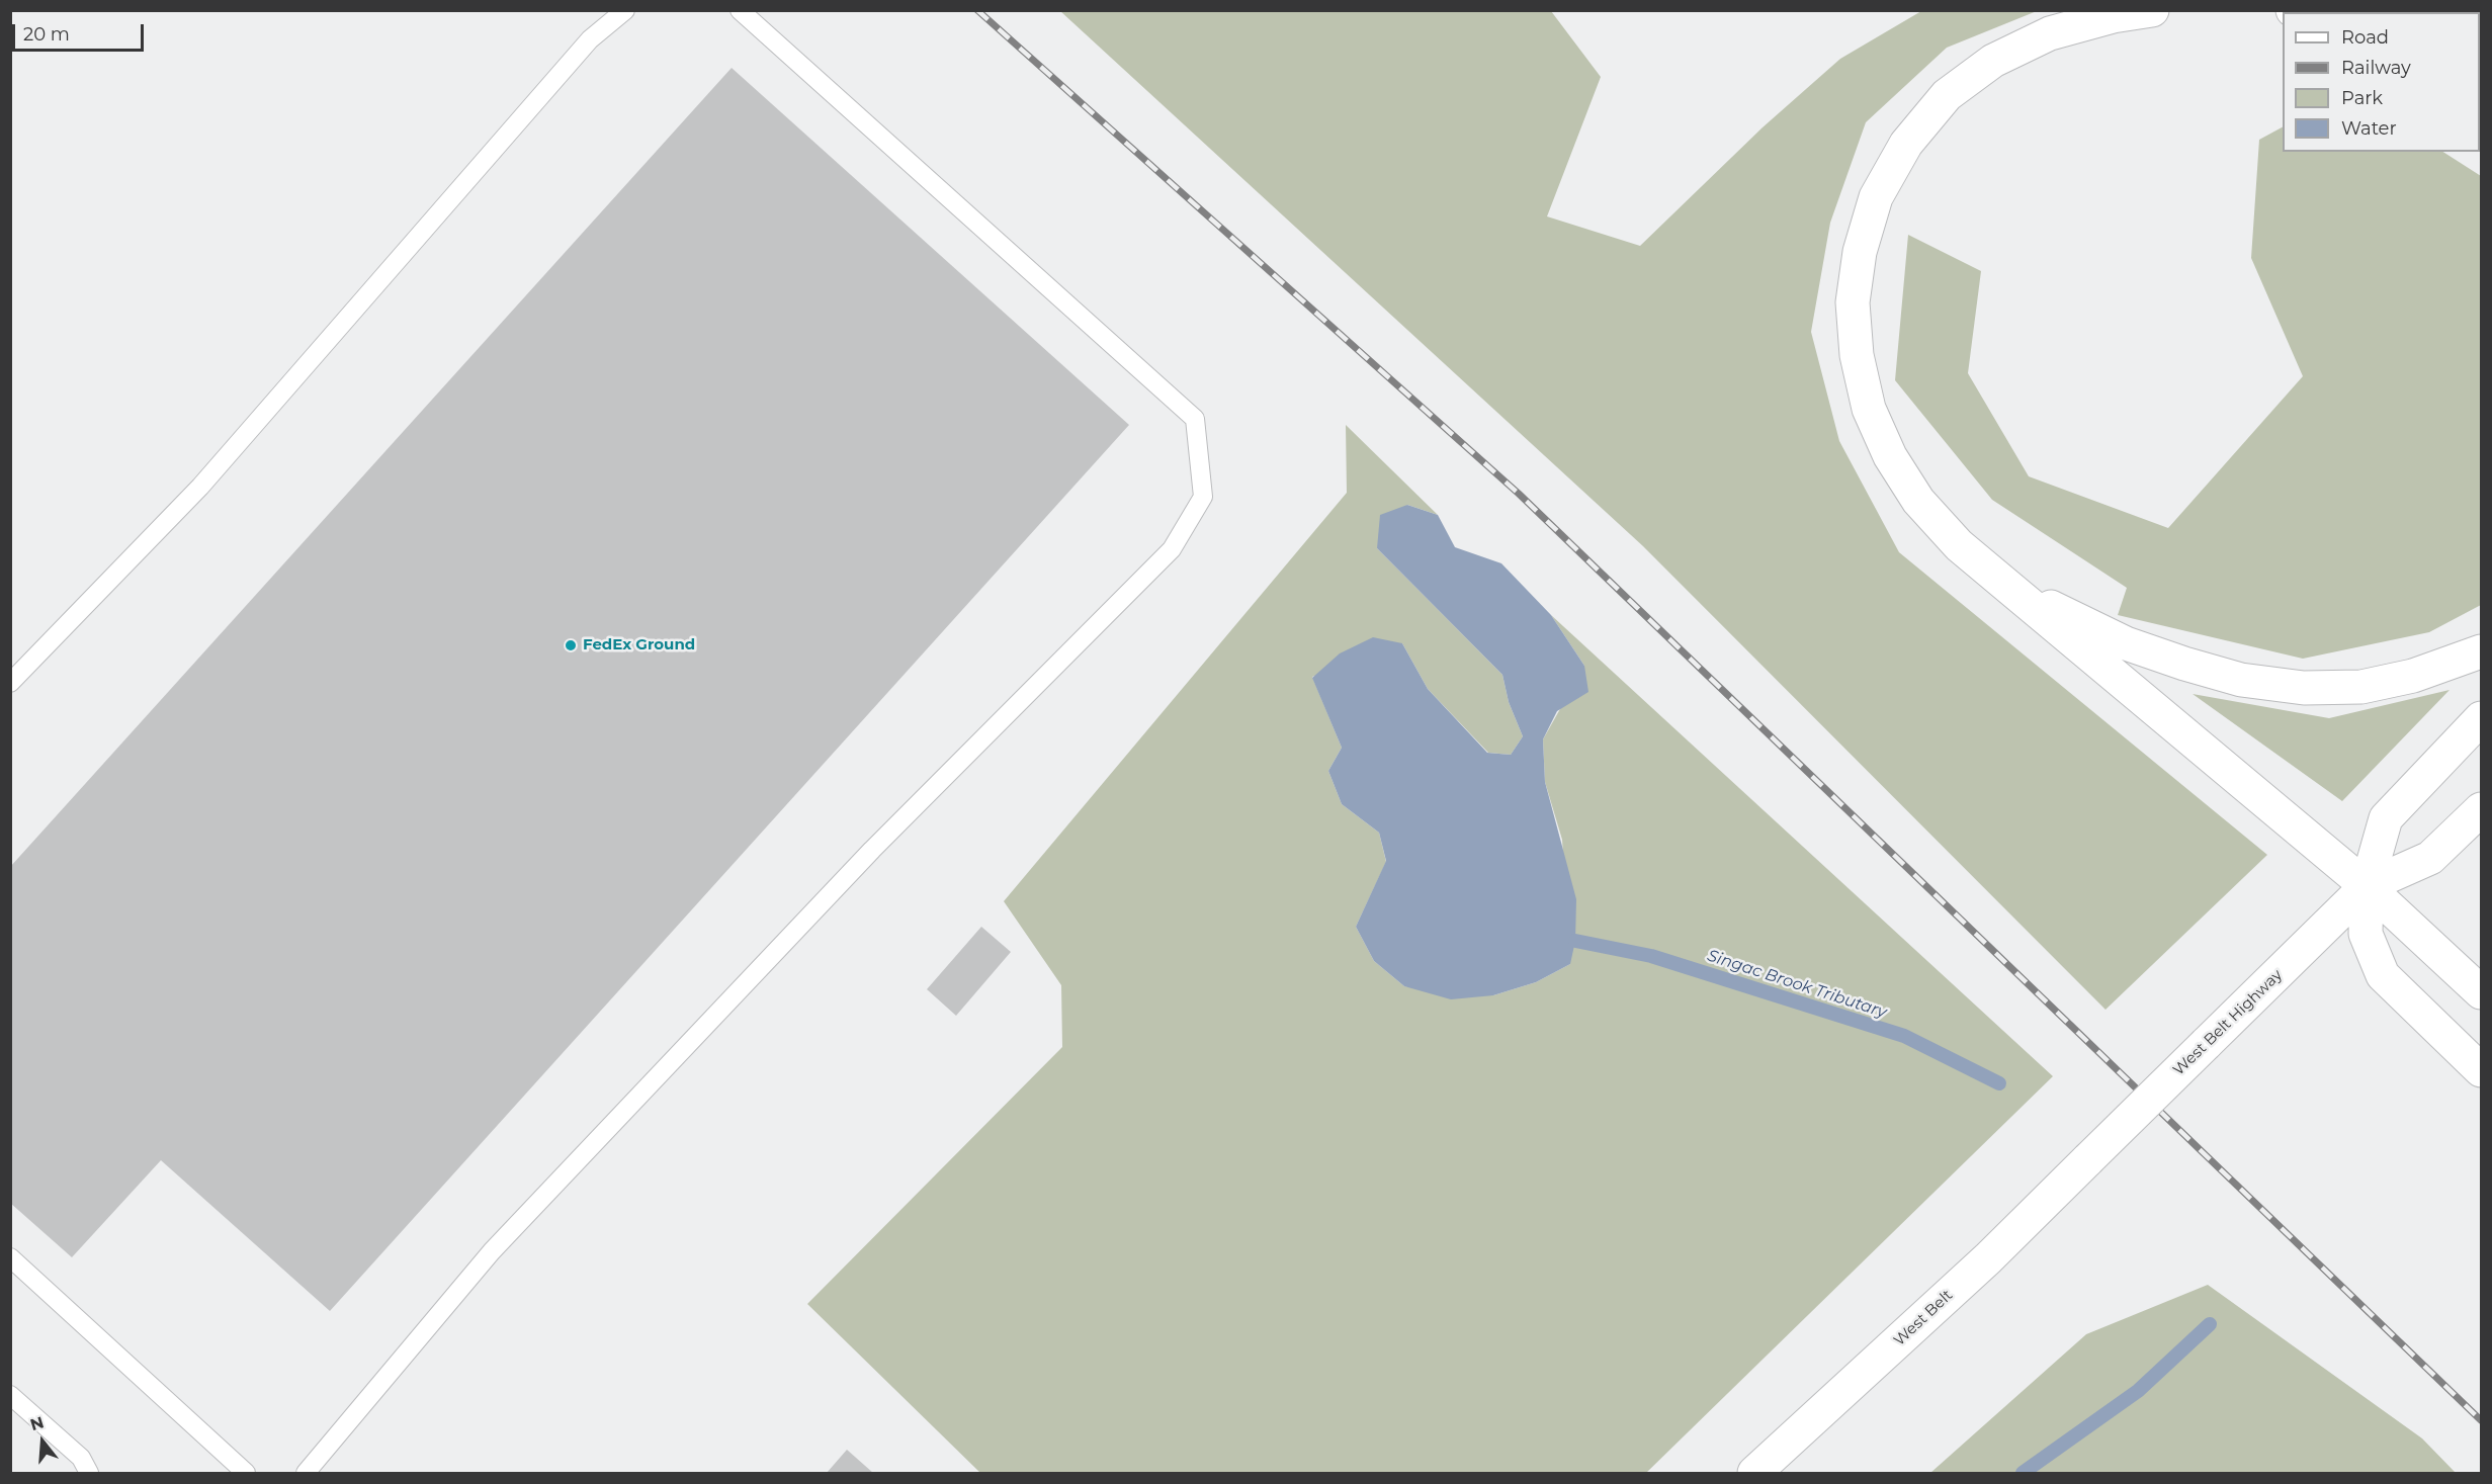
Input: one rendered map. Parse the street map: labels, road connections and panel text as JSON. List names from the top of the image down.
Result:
{
  "streets": {
    "main road": ["West Belt Highway", "West Belt"]
  },
  "crossings": [
    ["West Belt Highway", "West Belt"]
  ],
  "water": ["Singac Brook Tributary"],
  "places": ["FedEx Ground"],
  "legend": [
    "Road",
    "Railway",
    "Park",
    "Water"
  ],
  "scale_bar": "20 m",
  "north": "top"
}
